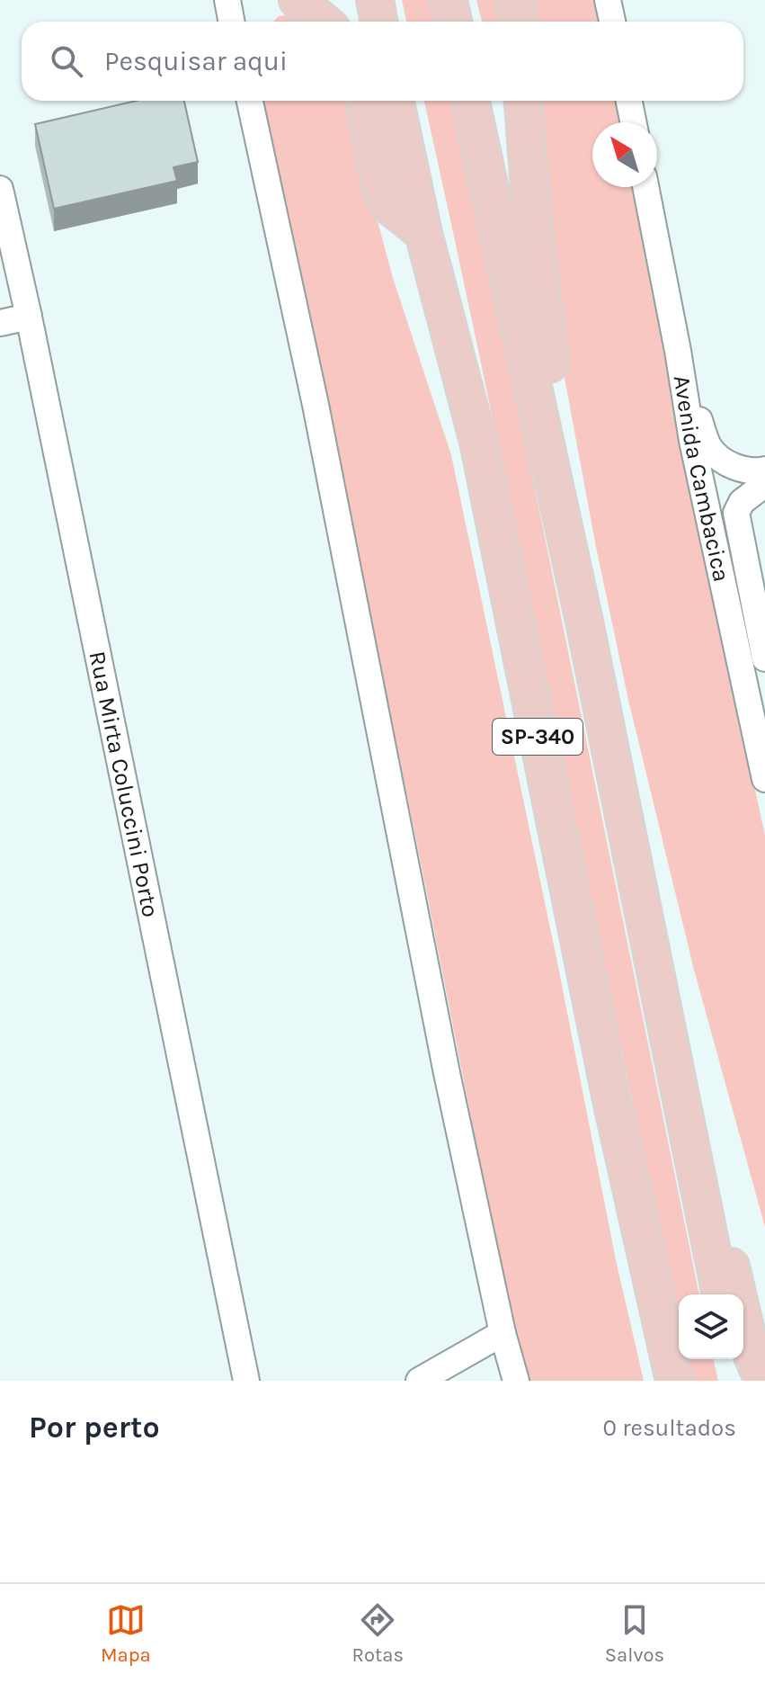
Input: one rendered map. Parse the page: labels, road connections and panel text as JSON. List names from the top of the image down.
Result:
{
  "streets": {
    "highway": ["SP-340"],
    "street": ["Avenida Cambacica", "Rua Mirta Coluccini Porto"]
  },
  "north": "top left",
  "page": {
    "search": "Pesquisar aqui",
    "heading": ["Por perto", "0 resultados"],
    "nav": ["Mapa", "Rotas", "Salvos"]
  }
}
